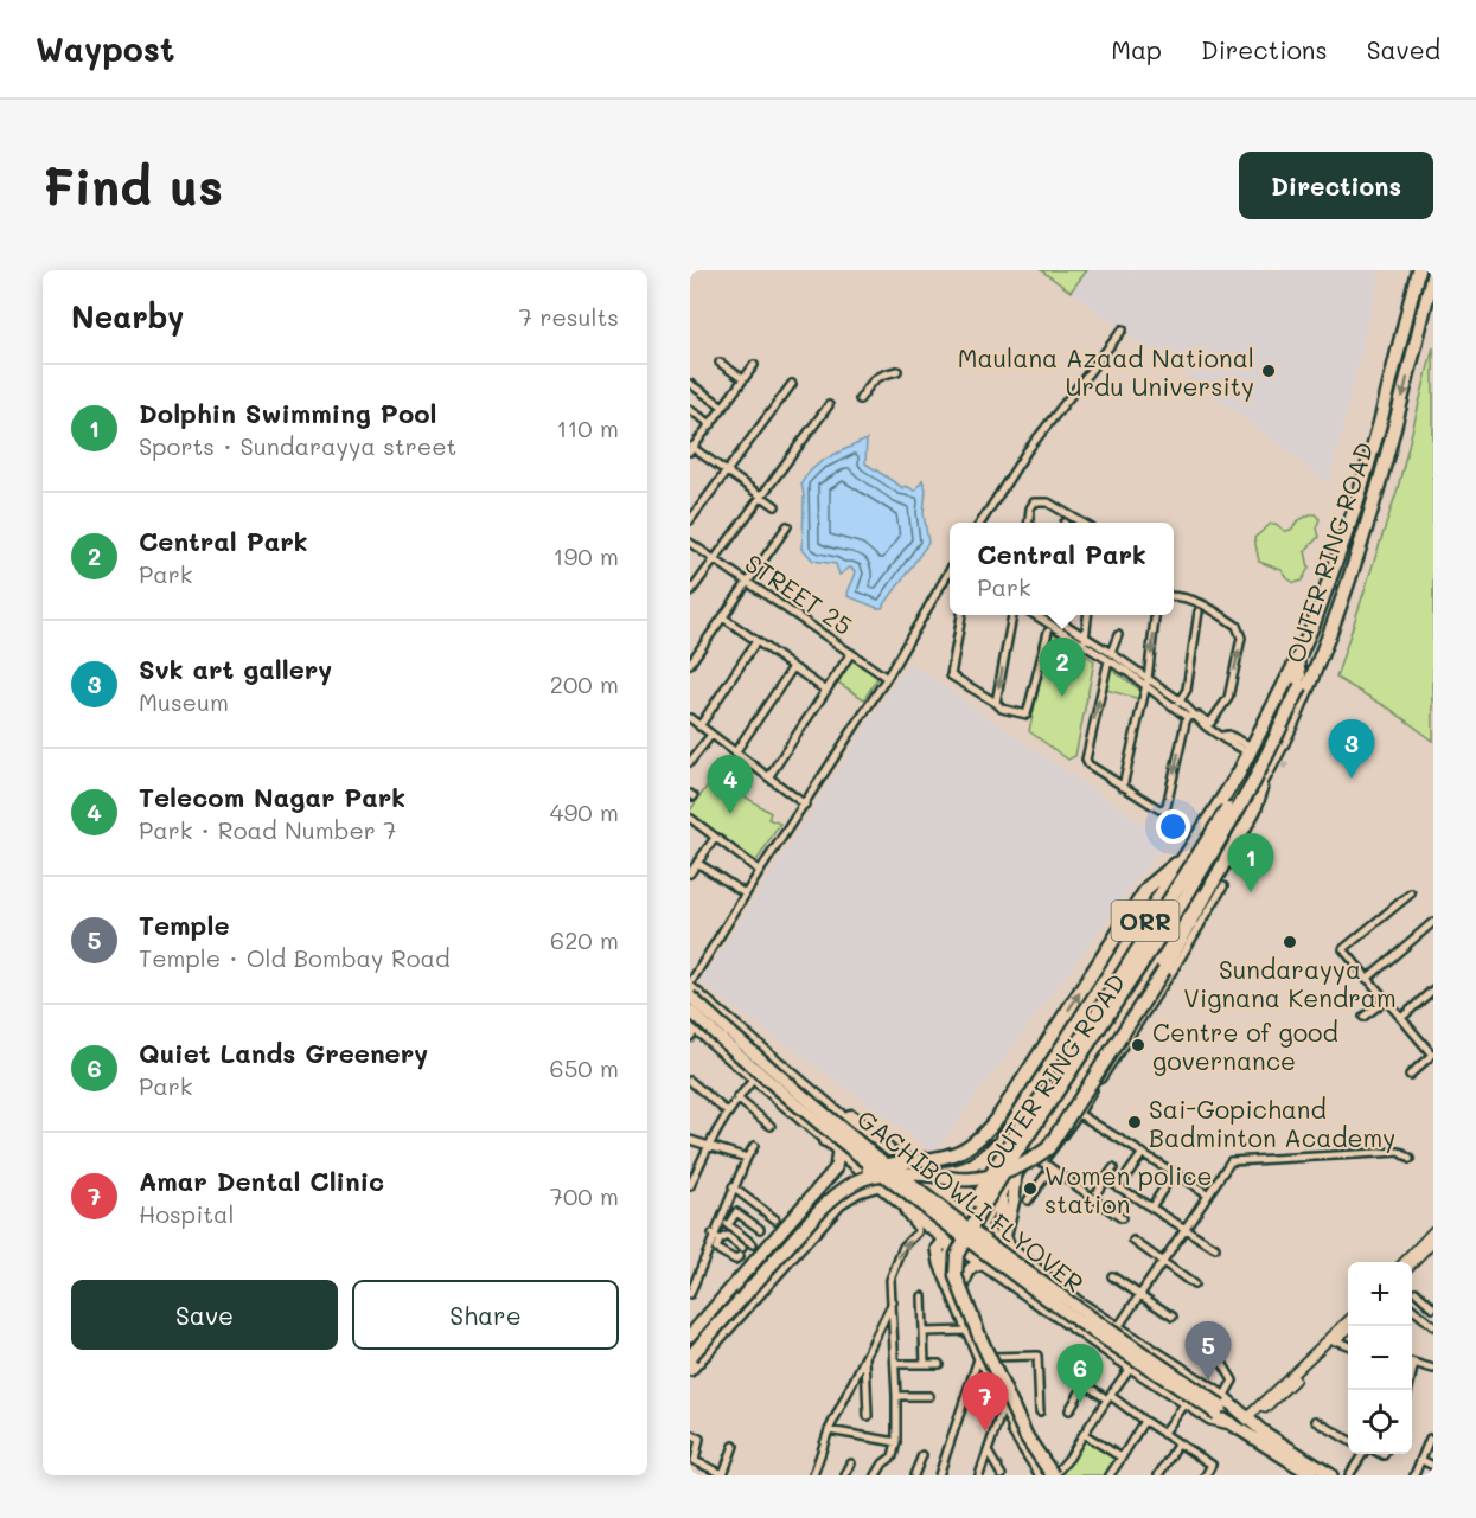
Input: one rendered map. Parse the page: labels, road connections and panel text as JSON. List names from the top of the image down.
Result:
{
  "streets": {
    "highway": ["OUTER RING ROAD", "ORR"],
    "main road": ["GACHIBOWLI FLYOVER"],
    "street": ["STREET 25"]
  },
  "places": [
    "Maulana Azaad National Urdu University",
    "Sundarayya Vignana Kendram",
    "Centre of good governance",
    "Sai-Gopichand Badminton Academy",
    "Women police station"
  ],
  "page": {
    "header": "Waypost",
    "nav": ["Map", "Directions", "Saved"],
    "buttons": [
      "Directions",
      ["Save", "Share"]
    ],
    "title": "Find us",
    "heading": ["Nearby", "7 results"],
    "list": [
      {
        "mark": "1",
        "name": "Dolphin Swimming Pool",
        "note": "Sports · Sundarayya street",
        "value": "110 m"
      },
      {
        "mark": "2",
        "name": "Central Park",
        "note": "Park",
        "value": "190 m"
      },
      {
        "mark": "3",
        "name": "Svk art gallery",
        "note": "Museum",
        "value": "200 m"
      },
      {
        "mark": "4",
        "name": "Telecom Nagar Park",
        "note": "Park · Road Number 7",
        "value": "490 m"
      },
      {
        "mark": "5",
        "name": "Temple",
        "note": "Temple · Old Bombay Road",
        "value": "620 m"
      },
      {
        "mark": "6",
        "name": "Quiet Lands Greenery",
        "note": "Park",
        "value": "650 m"
      },
      {
        "mark": "7",
        "name": "Amar Dental Clinic",
        "note": "Hospital",
        "value": "700 m"
      }
    ],
    "popup": ["Central Park", "Park"],
    "pins": [
      "2",
      "3",
      "4",
      "1",
      "5",
      "6",
      "7"
    ],
    "map_buttons": ["+", "−"]
  }
}
